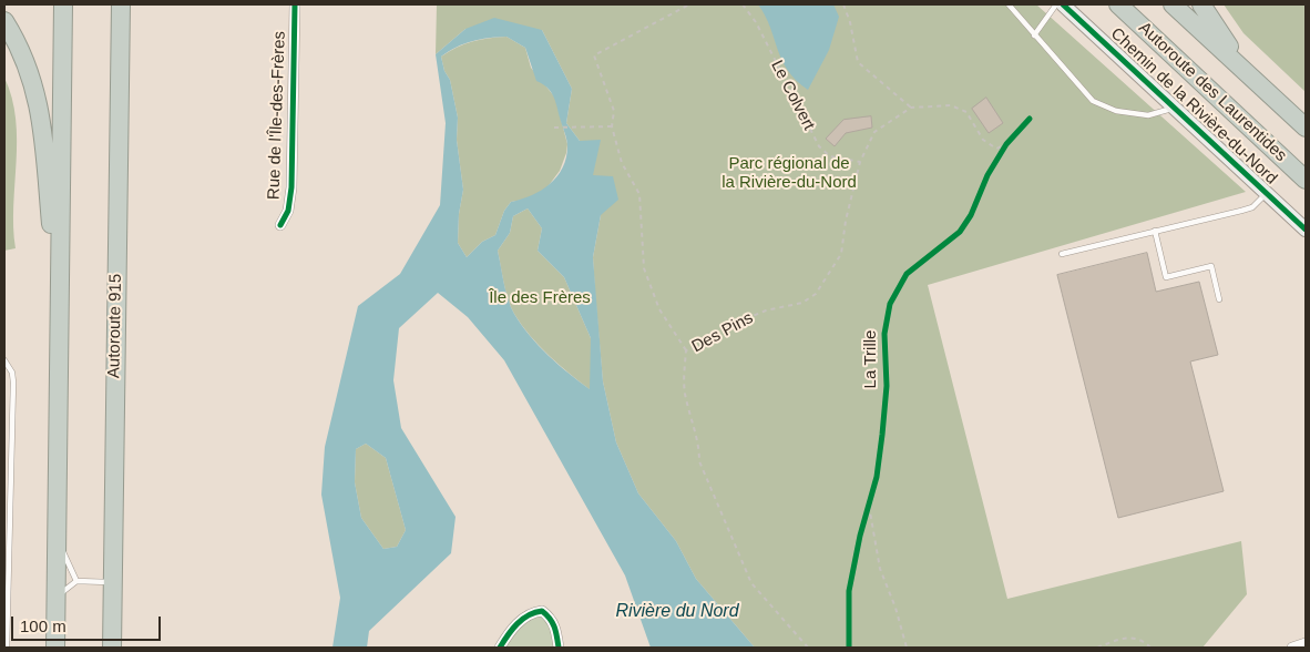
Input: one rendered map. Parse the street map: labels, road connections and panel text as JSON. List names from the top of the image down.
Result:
{
  "streets": {
    "highway": ["Autoroute des Laurentides", "Autoroute 915"],
    "street": ["Chemin de la Rivière-du-Nord", "Rue de l'Île-des-Frères"],
    "path": ["Le Colvert", "Des Pins"],
    "cycle path": ["La Trille"]
  },
  "crossings": [
    ["Le Colvert", "Des Pins"]
  ],
  "water": ["Rivière du Nord"],
  "parks": ["Parc régional de la Rivière-du-Nord", "Île des Frères"],
  "scale_bar": "100 m"
}
